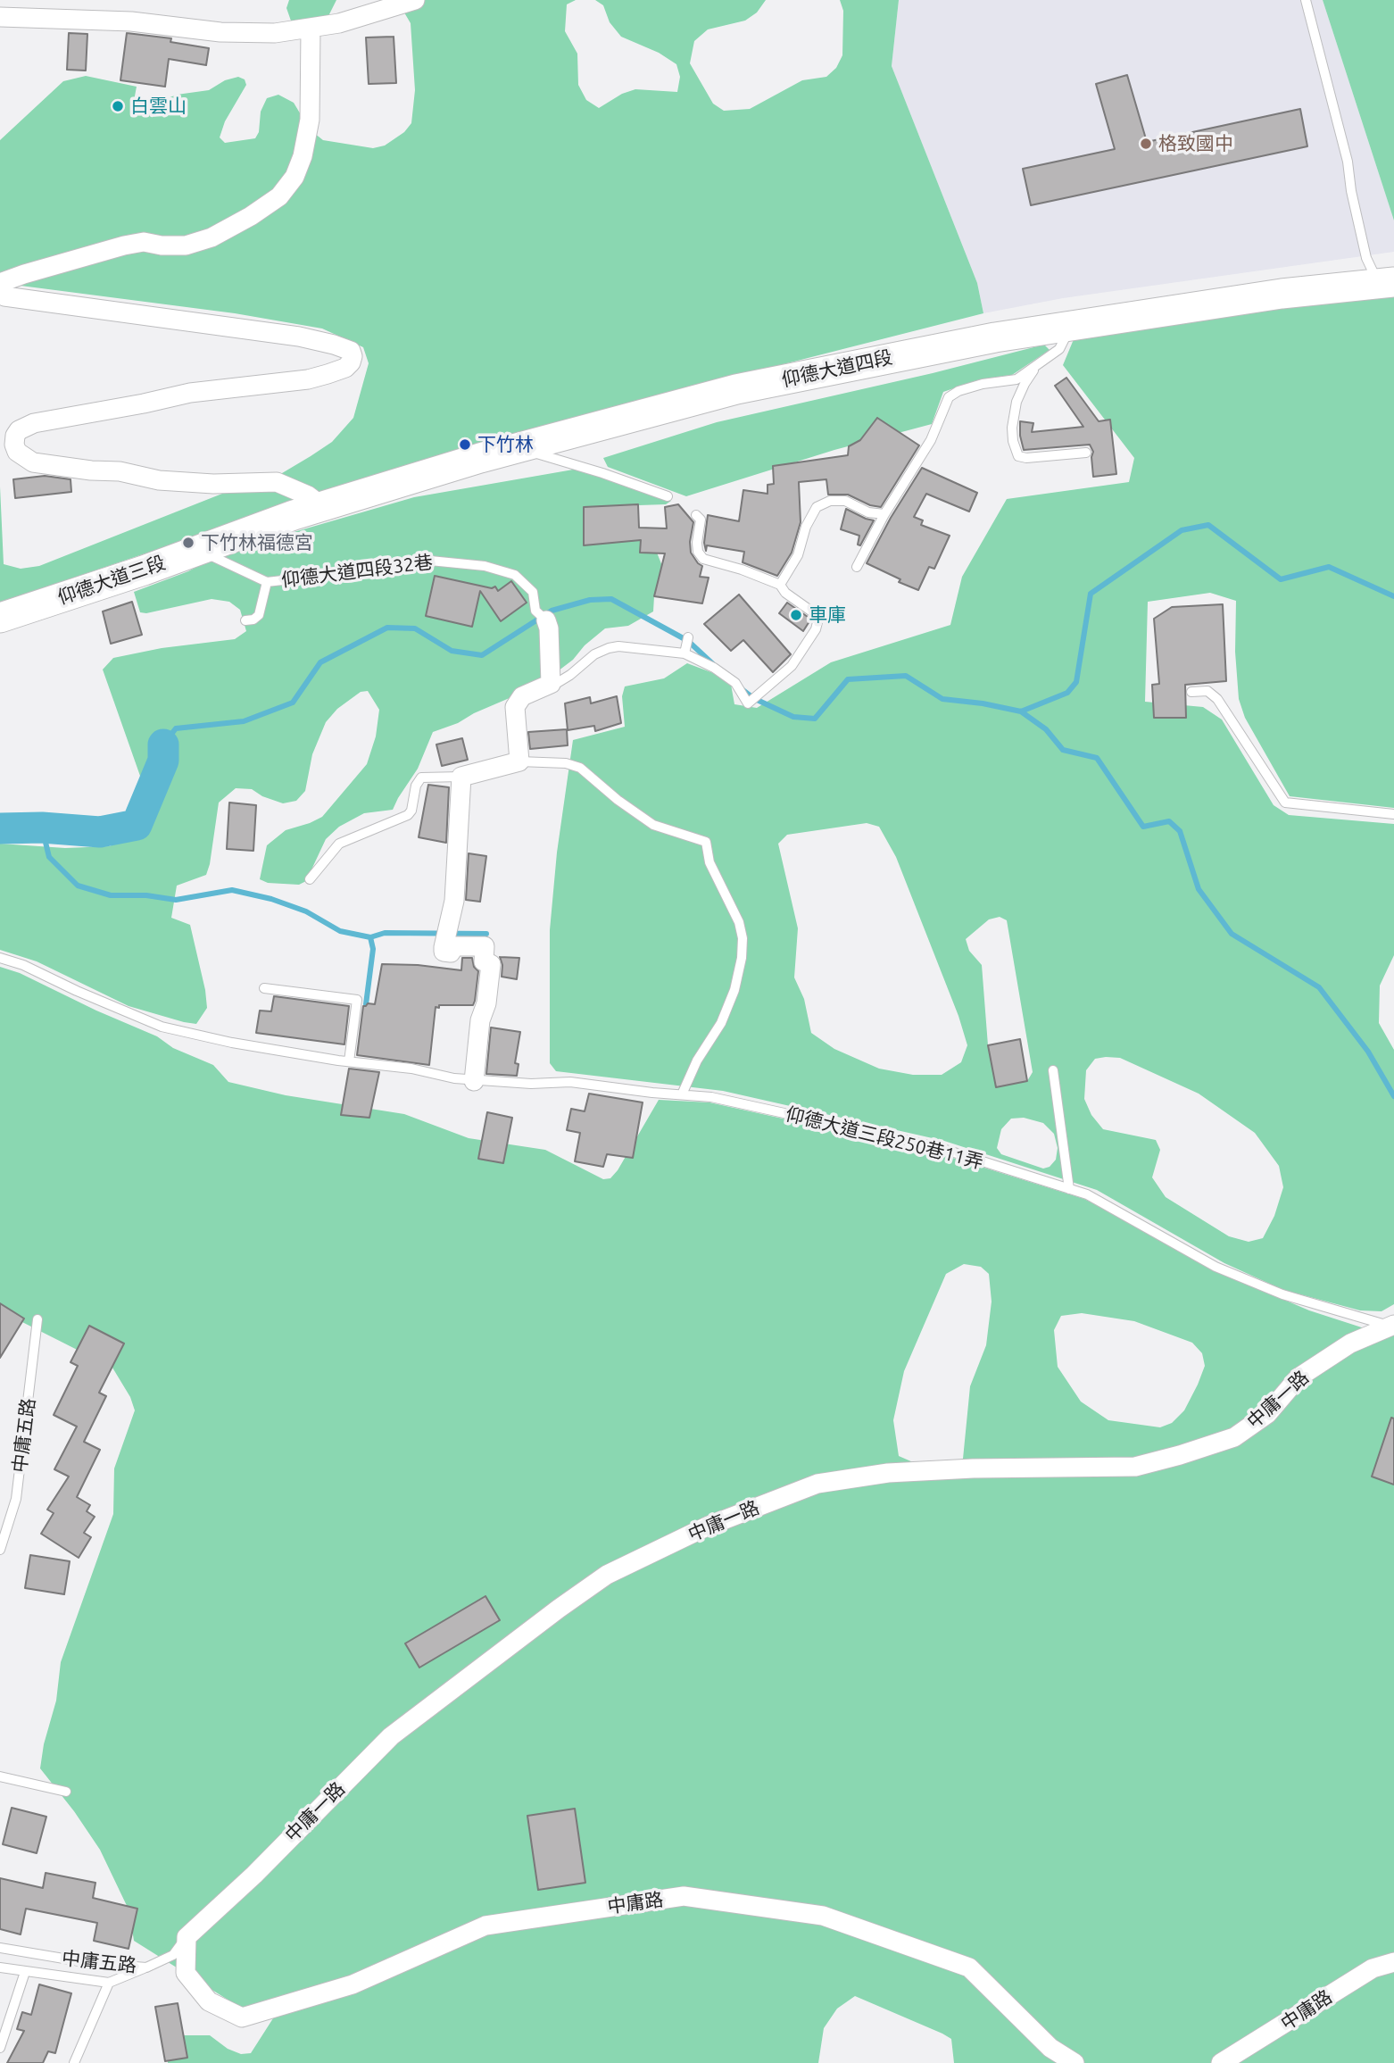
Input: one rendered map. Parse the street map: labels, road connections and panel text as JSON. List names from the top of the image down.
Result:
{
  "streets": {
    "main road": ["仰德大道四段", "仰德大道三段"],
    "street": ["仰德大道四段32巷", "中庸一路", "中庸路"],
    "lane": ["仰德大道三段250巷11弄", "中庸五路"]
  },
  "crossings": [
    ["仰德大道四段", "仰德大道三段"],
    ["仰德大道四段32巷", "仰德大道三段"],
    ["仰德大道三段250巷11弄", "中庸一路"],
    ["中庸一路", "中庸五路"],
    ["中庸一路", "中庸路"],
    ["中庸五路", "中庸路"]
  ],
  "places": [
    "白雲山",
    "格致國中",
    "下竹林",
    "下竹林福德宮",
    "車庫"
  ]
}
